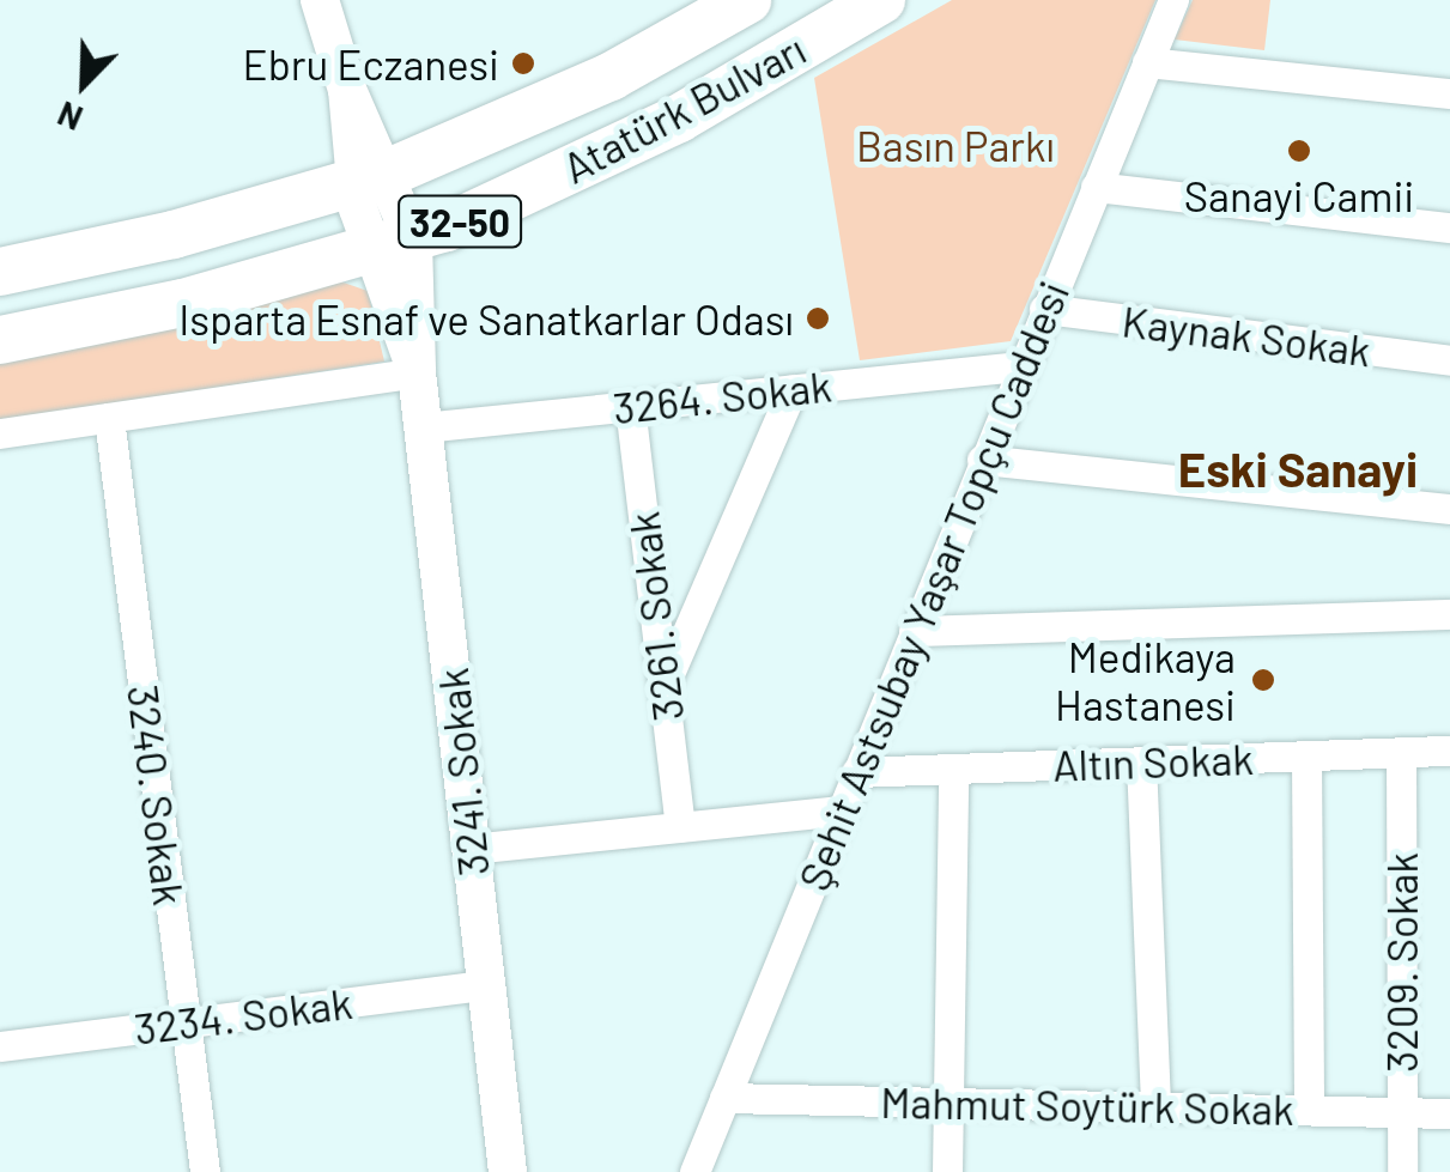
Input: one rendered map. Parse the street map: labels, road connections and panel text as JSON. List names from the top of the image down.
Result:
{
  "streets": {
    "main road": ["Atatürk Bulvarı", "32-50"],
    "street": [
      "Kaynak Sokak",
      "3264. Sokak",
      "Şehit Astsubay Yaşar Topçu Caddesi",
      "3261. Sokak",
      "Altın Sokak",
      "3241. Sokak",
      "3240. Sokak",
      "3209. Sokak",
      "3234. Sokak",
      "Mahmut Soytürk Sokak"
    ]
  },
  "crossings": [
    ["Atatürk Bulvarı", "3241. Sokak"],
    ["Kaynak Sokak", "Şehit Astsubay Yaşar Topçu Caddesi"],
    ["3264. Sokak", "Şehit Astsubay Yaşar Topçu Caddesi"],
    ["3264. Sokak", "3261. Sokak"],
    ["3264. Sokak", "3241. Sokak"],
    ["Şehit Astsubay Yaşar Topçu Caddesi", "Altın Sokak"],
    ["Şehit Astsubay Yaşar Topçu Caddesi", "Mahmut Soytürk Sokak"],
    ["Altın Sokak", "3209. Sokak"],
    ["3241. Sokak", "3234. Sokak"],
    ["3240. Sokak", "3234. Sokak"],
    ["3209. Sokak", "Mahmut Soytürk Sokak"]
  ],
  "districts": ["Eski Sanayi"],
  "parks": ["Basın Parkı"],
  "places": [
    "Ebru Eczanesi",
    "Sanayi Camii",
    "Isparta Esnaf ve Sanatkarlar Odası",
    "Medikaya Hastanesi"
  ],
  "north": "bottom left"
}
